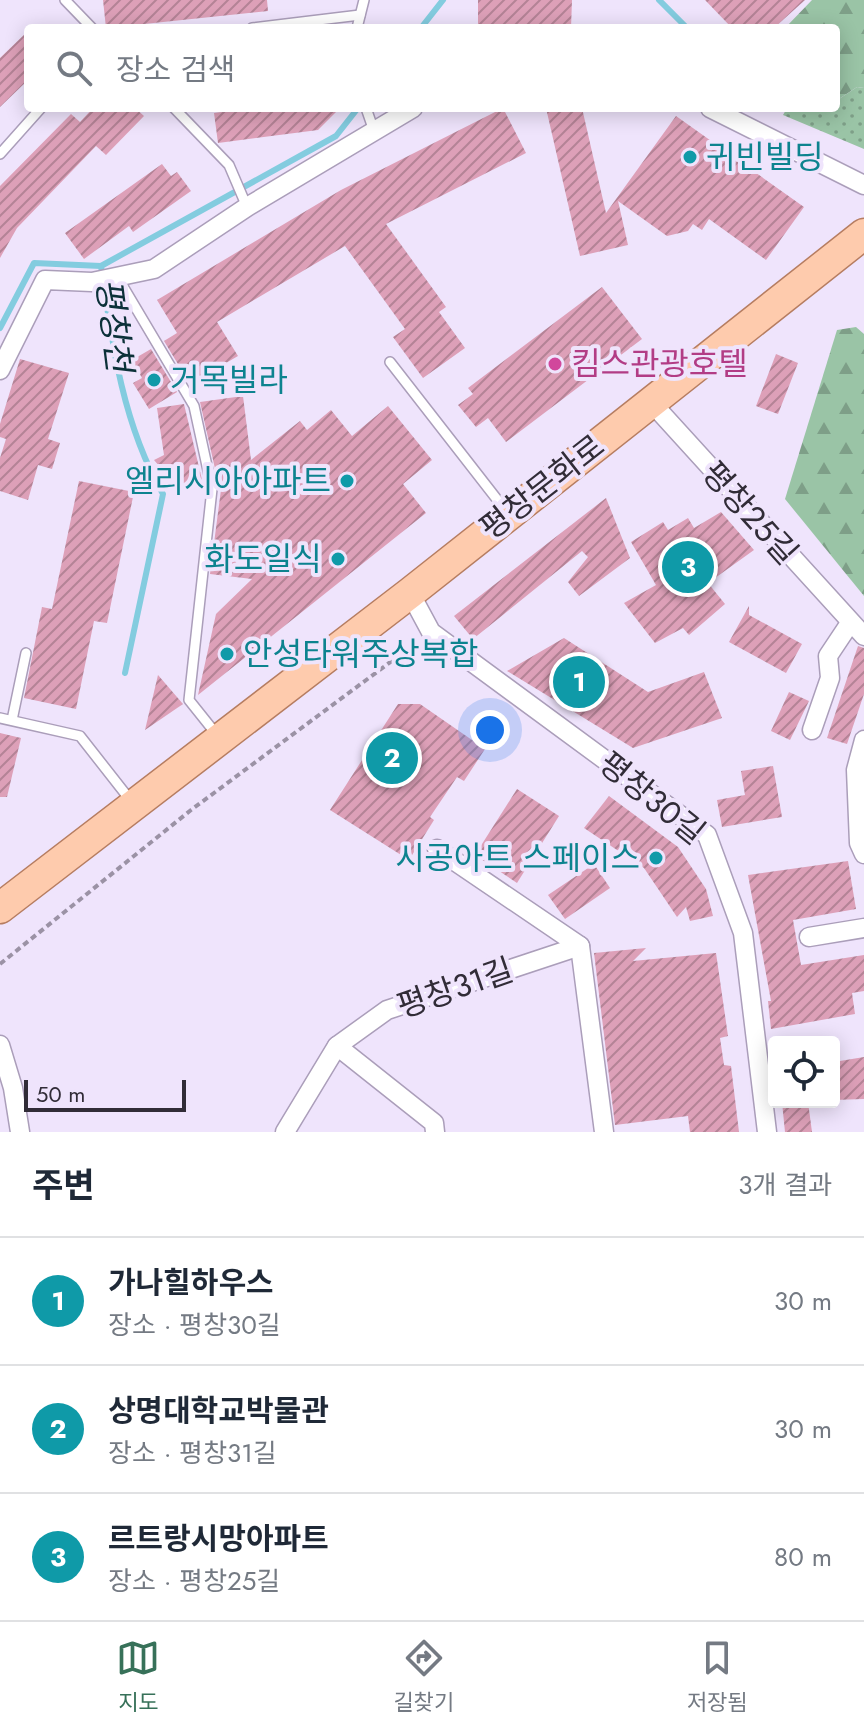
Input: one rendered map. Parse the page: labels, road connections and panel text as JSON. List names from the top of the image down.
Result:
{
  "streets": {
    "main road": ["평창문화로"],
    "street": ["평창25길", "평창30길", "평창31길"]
  },
  "crossings": [
    ["평창문화로", "평창25길"],
    ["평창문화로", "평창30길"]
  ],
  "water": ["평창천"],
  "places": [
    "귀빈빌딩",
    "킴스관광호텔",
    "거목빌라",
    "엘리시아아파트",
    "화도일식",
    "안성타워주상복합",
    "시공아트 스페이스"
  ],
  "scale_bar": "50 m",
  "page": {
    "search": "장소 검색",
    "pins": ["3", "1", "2"],
    "scale": "50 m",
    "heading": ["주변", "3개 결과"],
    "list": [
      {
        "mark": "1",
        "name": "가나힐하우스",
        "note": "장소 · 평창30길",
        "value": "30 m"
      },
      {
        "mark": "2",
        "name": "상명대학교박물관",
        "note": "장소 · 평창31길",
        "value": "30 m"
      },
      {
        "mark": "3",
        "name": "르트랑시망아파트",
        "note": "장소 · 평창25길",
        "value": "80 m"
      }
    ],
    "nav": ["지도", "길찾기", "저장됨"]
  }
}
